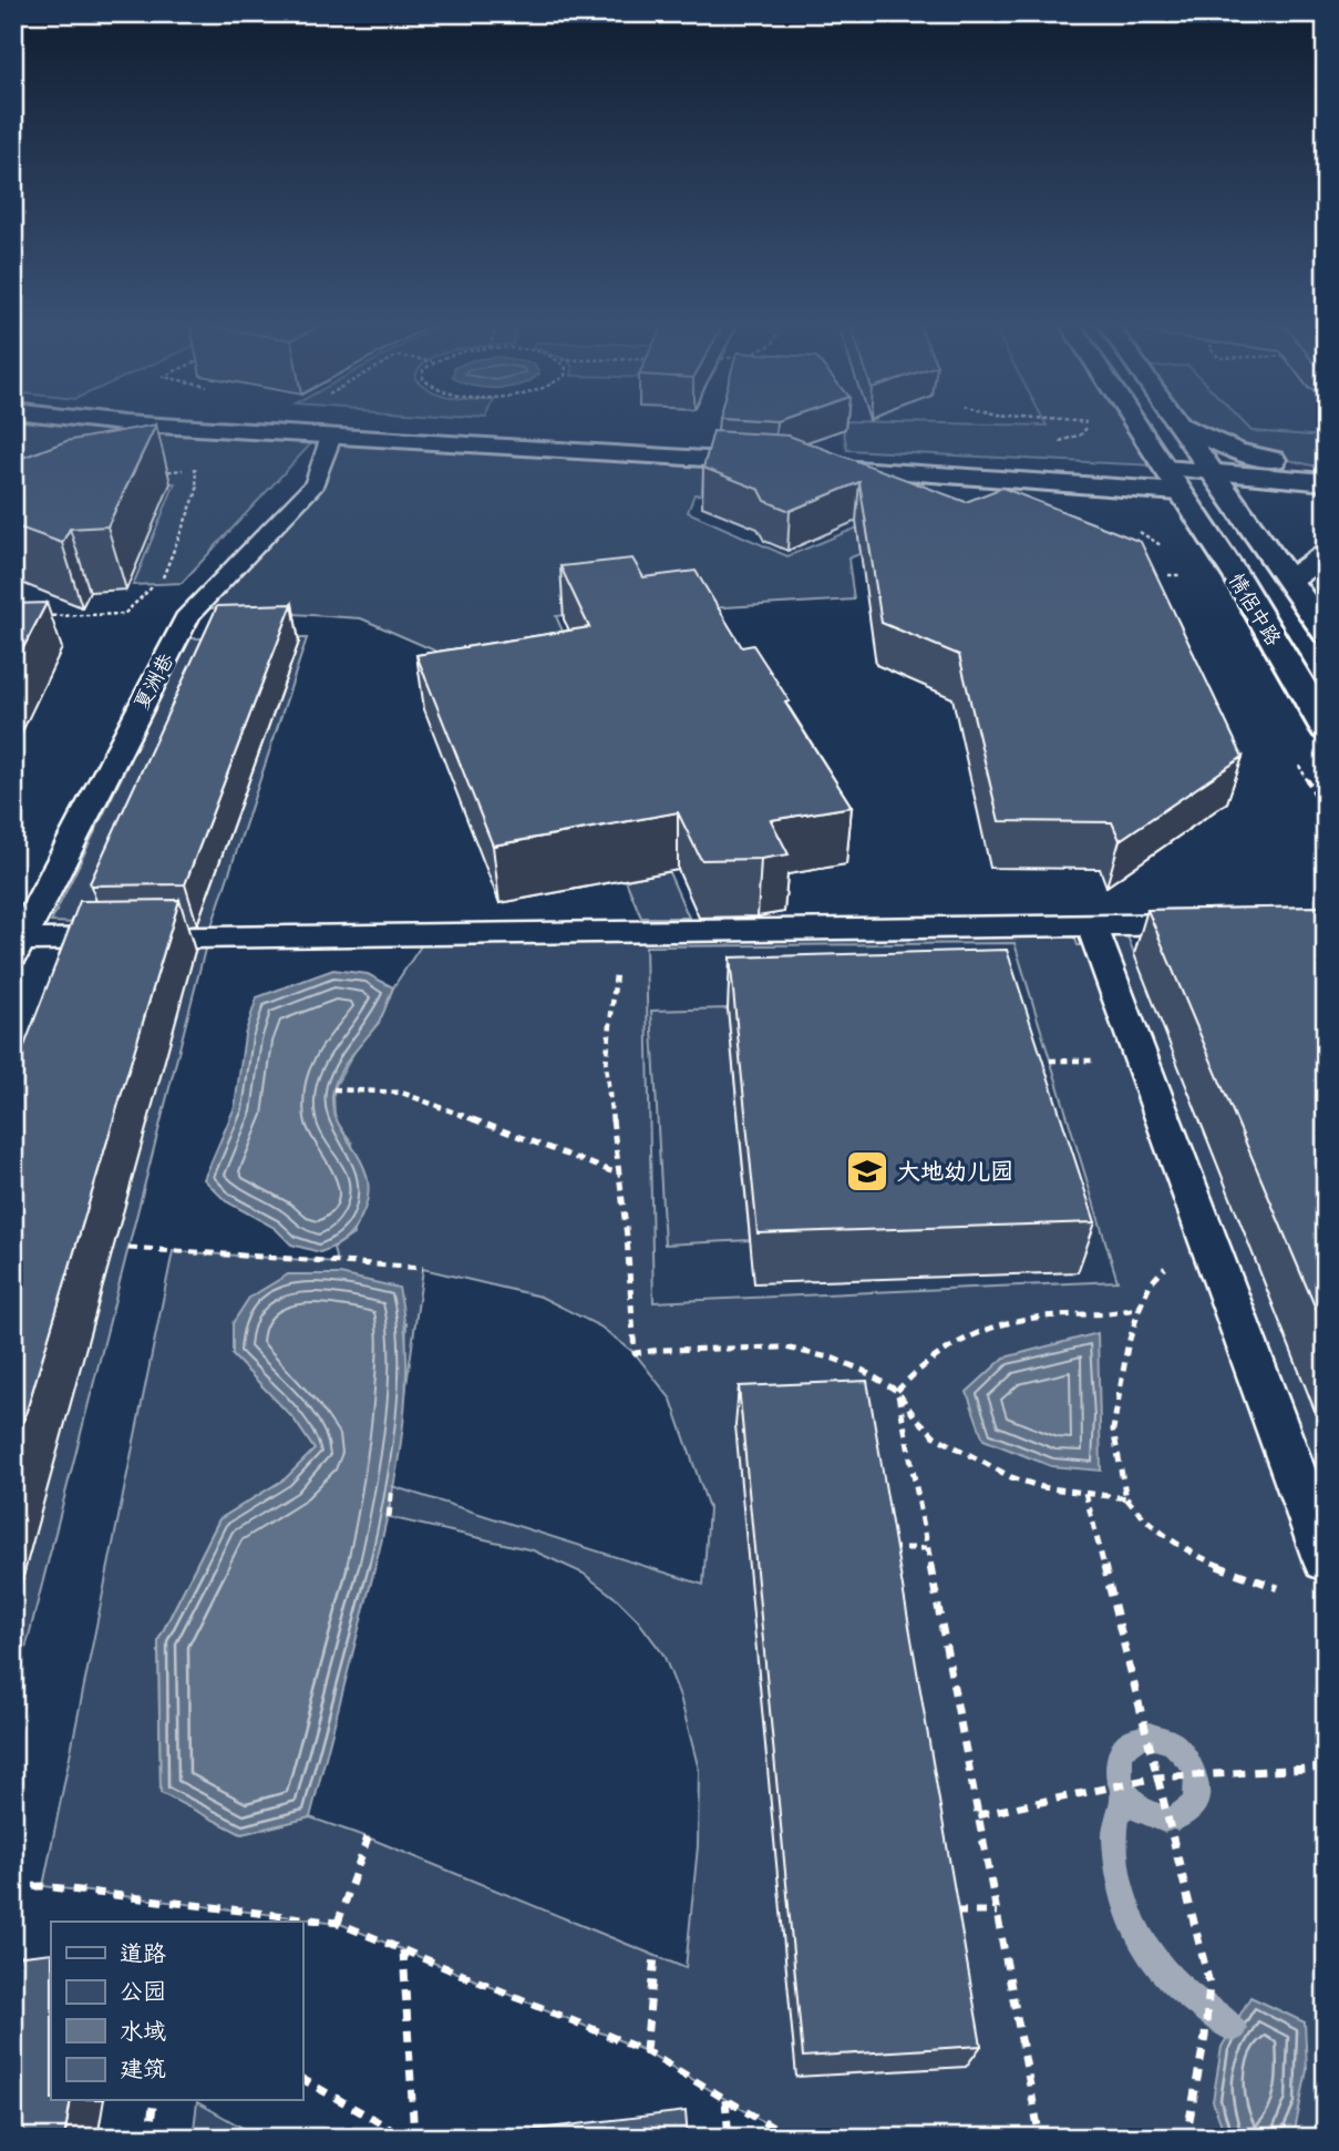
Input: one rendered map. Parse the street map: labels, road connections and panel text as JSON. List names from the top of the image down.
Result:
{
  "streets": {
    "main road": ["情侣中路"],
    "lane": ["夏洲巷"]
  },
  "places": {
    "school or university": ["大地幼儿园"]
  },
  "legend": [
    "道路",
    "公园",
    "水域",
    "建筑"
  ]
}
